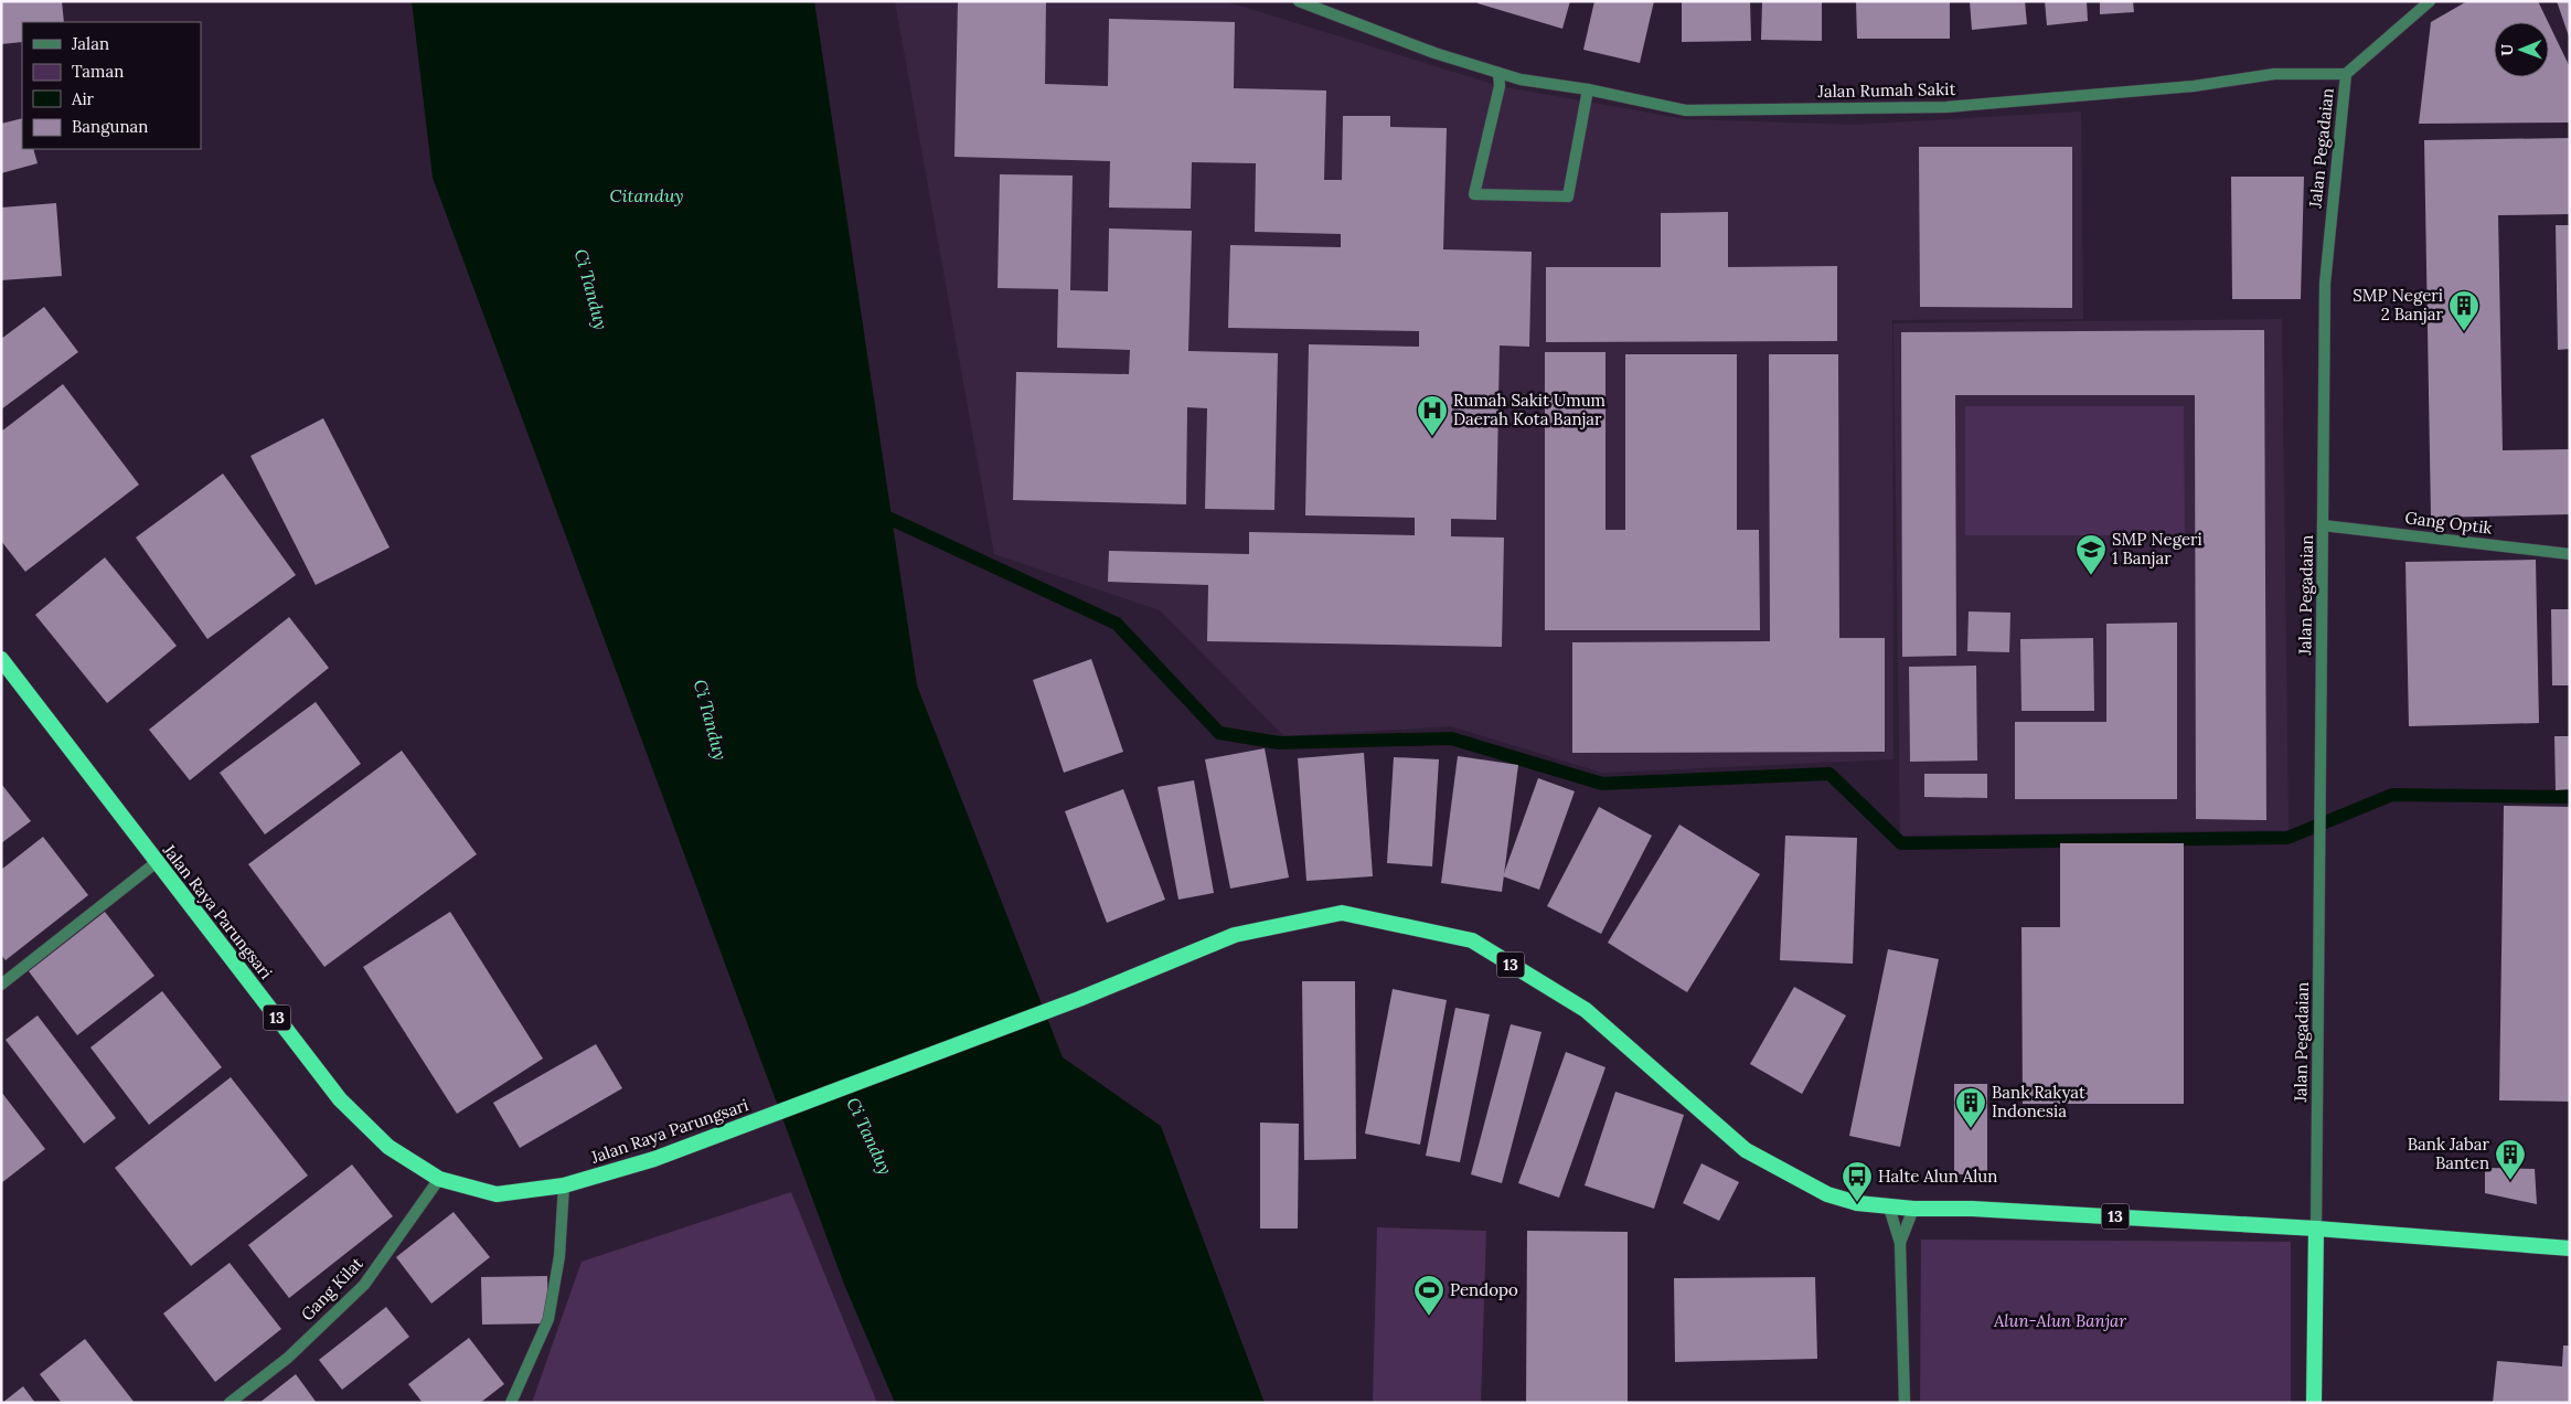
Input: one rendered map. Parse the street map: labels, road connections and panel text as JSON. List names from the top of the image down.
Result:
{
  "streets": {
    "highway": ["Jalan Raya Parungsari", "13"],
    "street": [
      "Jalan Rumah Sakit",
      "Jalan Pegadaian",
      "Gang Optik",
      "Gang Kilat"
    ]
  },
  "crossings": [
    ["Jalan Rumah Sakit", "Jalan Pegadaian"],
    ["Jalan Pegadaian", "Gang Optik"],
    ["Jalan Pegadaian", "13"],
    ["Jalan Raya Parungsari", "13"],
    ["Jalan Raya Parungsari", "Gang Kilat"]
  ],
  "water": ["Citanduy", "Ci Tanduy"],
  "parks": ["Alun-Alun Banjar"],
  "places": {
    "building": ["SMP Negeri 2 Banjar", "Bank Rakyat Indonesia", "Bank Jabar Banten"],
    "hospital": ["Rumah Sakit Umum Daerah Kota Banjar"],
    "school or university": ["SMP Negeri 1 Banjar"],
    "bus stop": ["Halte Alun Alun"],
    "sports": ["Pendopo"]
  },
  "legend": [
    "Jalan",
    "Taman",
    "Air",
    "Bangunan"
  ],
  "north": "left"
}
